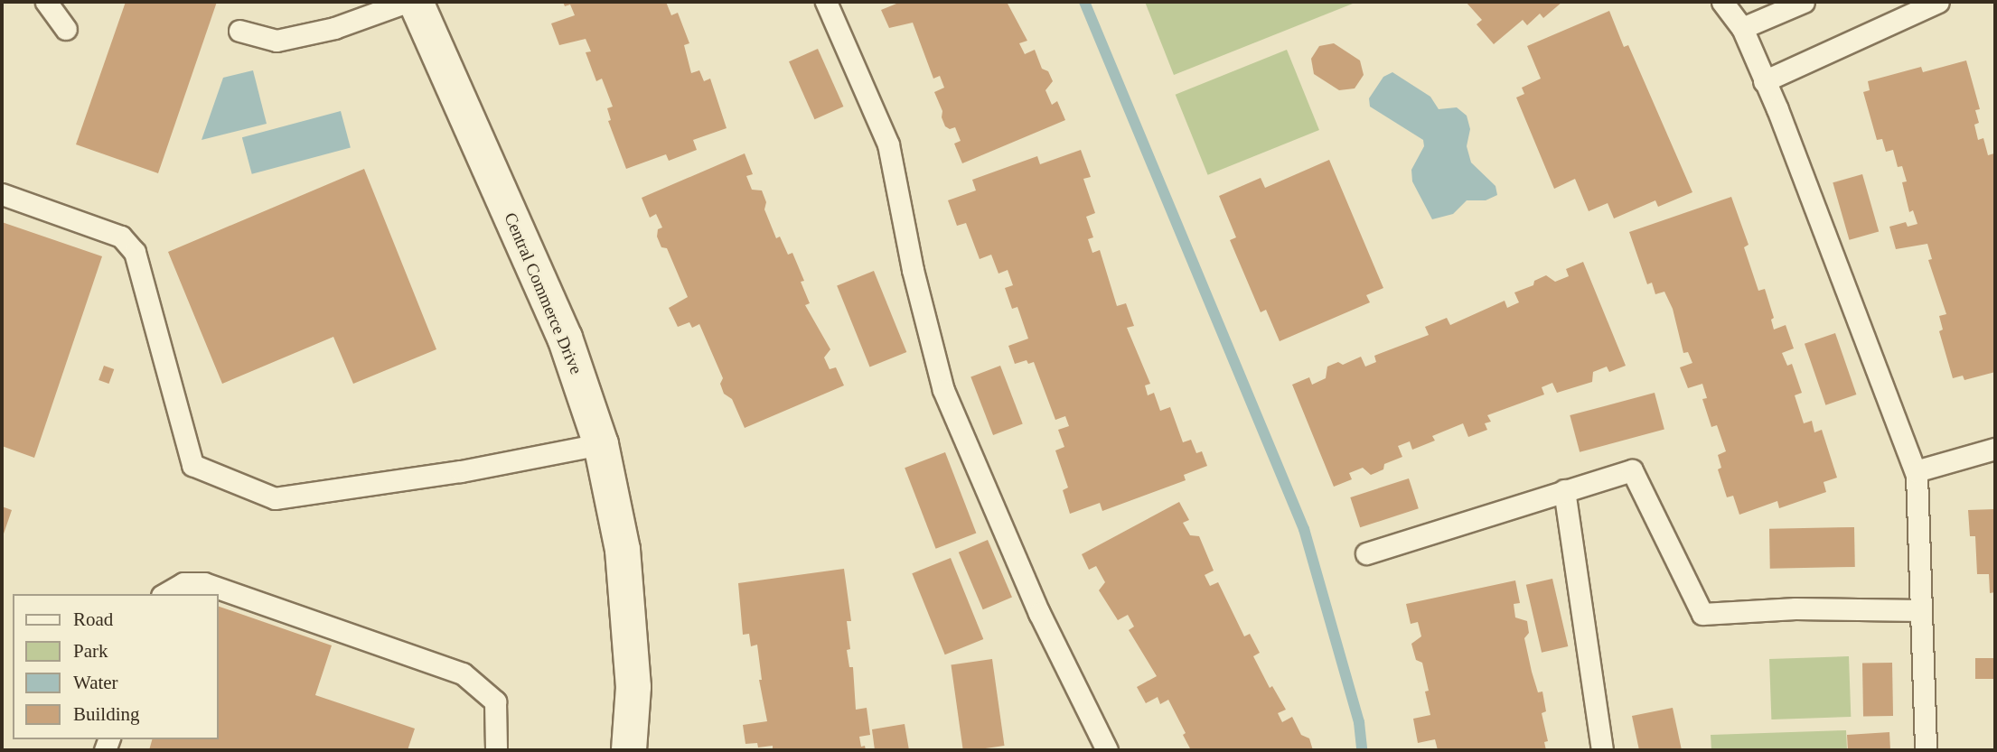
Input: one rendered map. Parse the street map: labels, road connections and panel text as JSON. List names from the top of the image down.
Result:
{
  "streets": {
    "street": ["Central Commerce Drive"]
  },
  "legend": [
    "Road",
    "Park",
    "Water",
    "Building"
  ]
}
